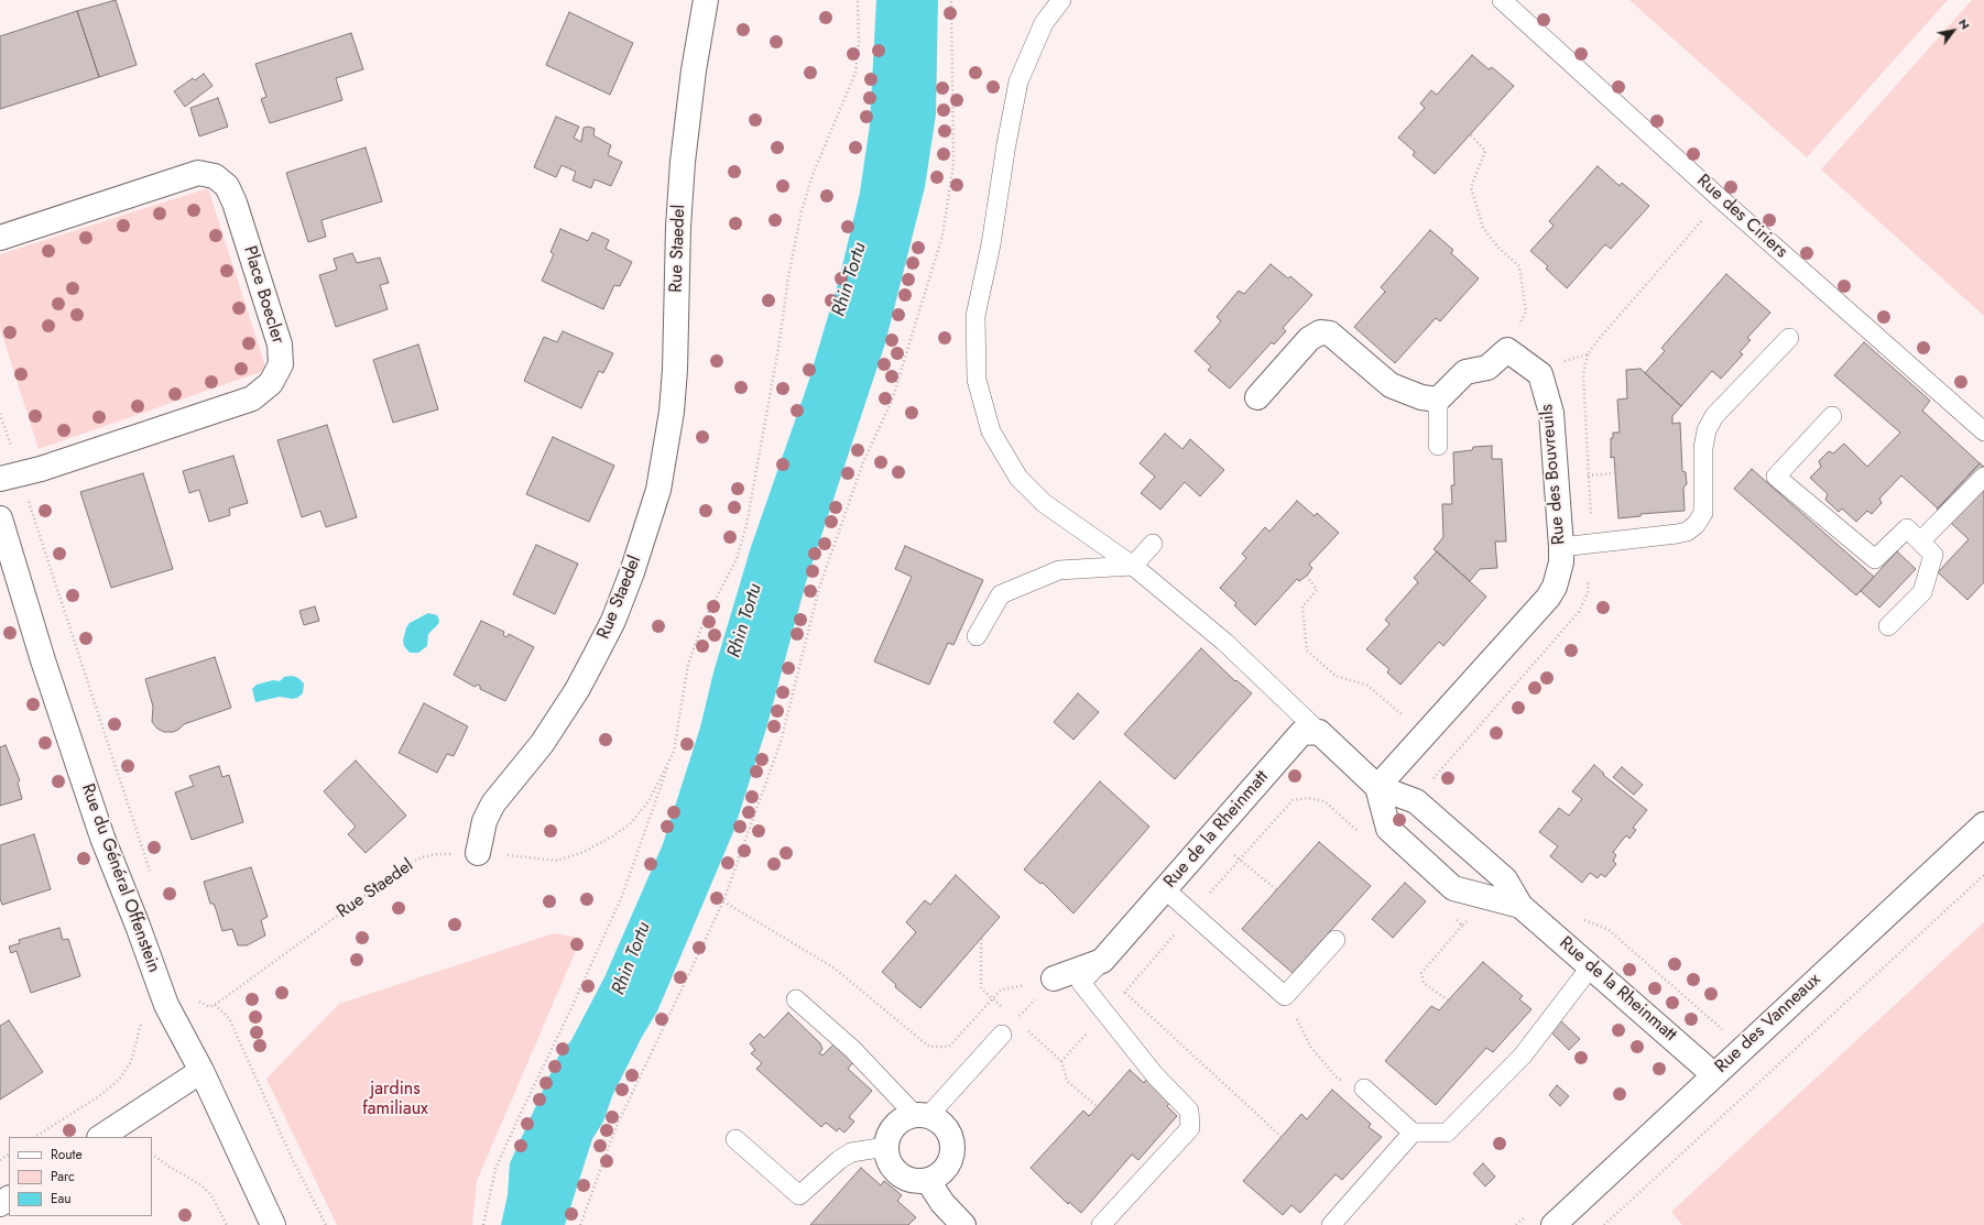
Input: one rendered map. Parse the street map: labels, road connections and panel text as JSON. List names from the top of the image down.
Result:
{
  "streets": {
    "street": [
      "Rue Staedel",
      "Place Boecler",
      "Rue des Bouvreuils",
      "Rue de la Rheinmatt",
      "Rue du Général Offenstein",
      "Rue des Vanneaux"
    ],
    "lane": ["Rue des Ciriers"]
  },
  "crossings": [
    ["Rue des Bouvreuils", "Rue de la Rheinmatt"],
    ["Rue de la Rheinmatt", "Rue des Vanneaux"]
  ],
  "water": ["Rhin Tortu"],
  "parks": ["jardins familiaux"],
  "legend": ["Route", "Parc", "Eau"],
  "north": "top right"
}
